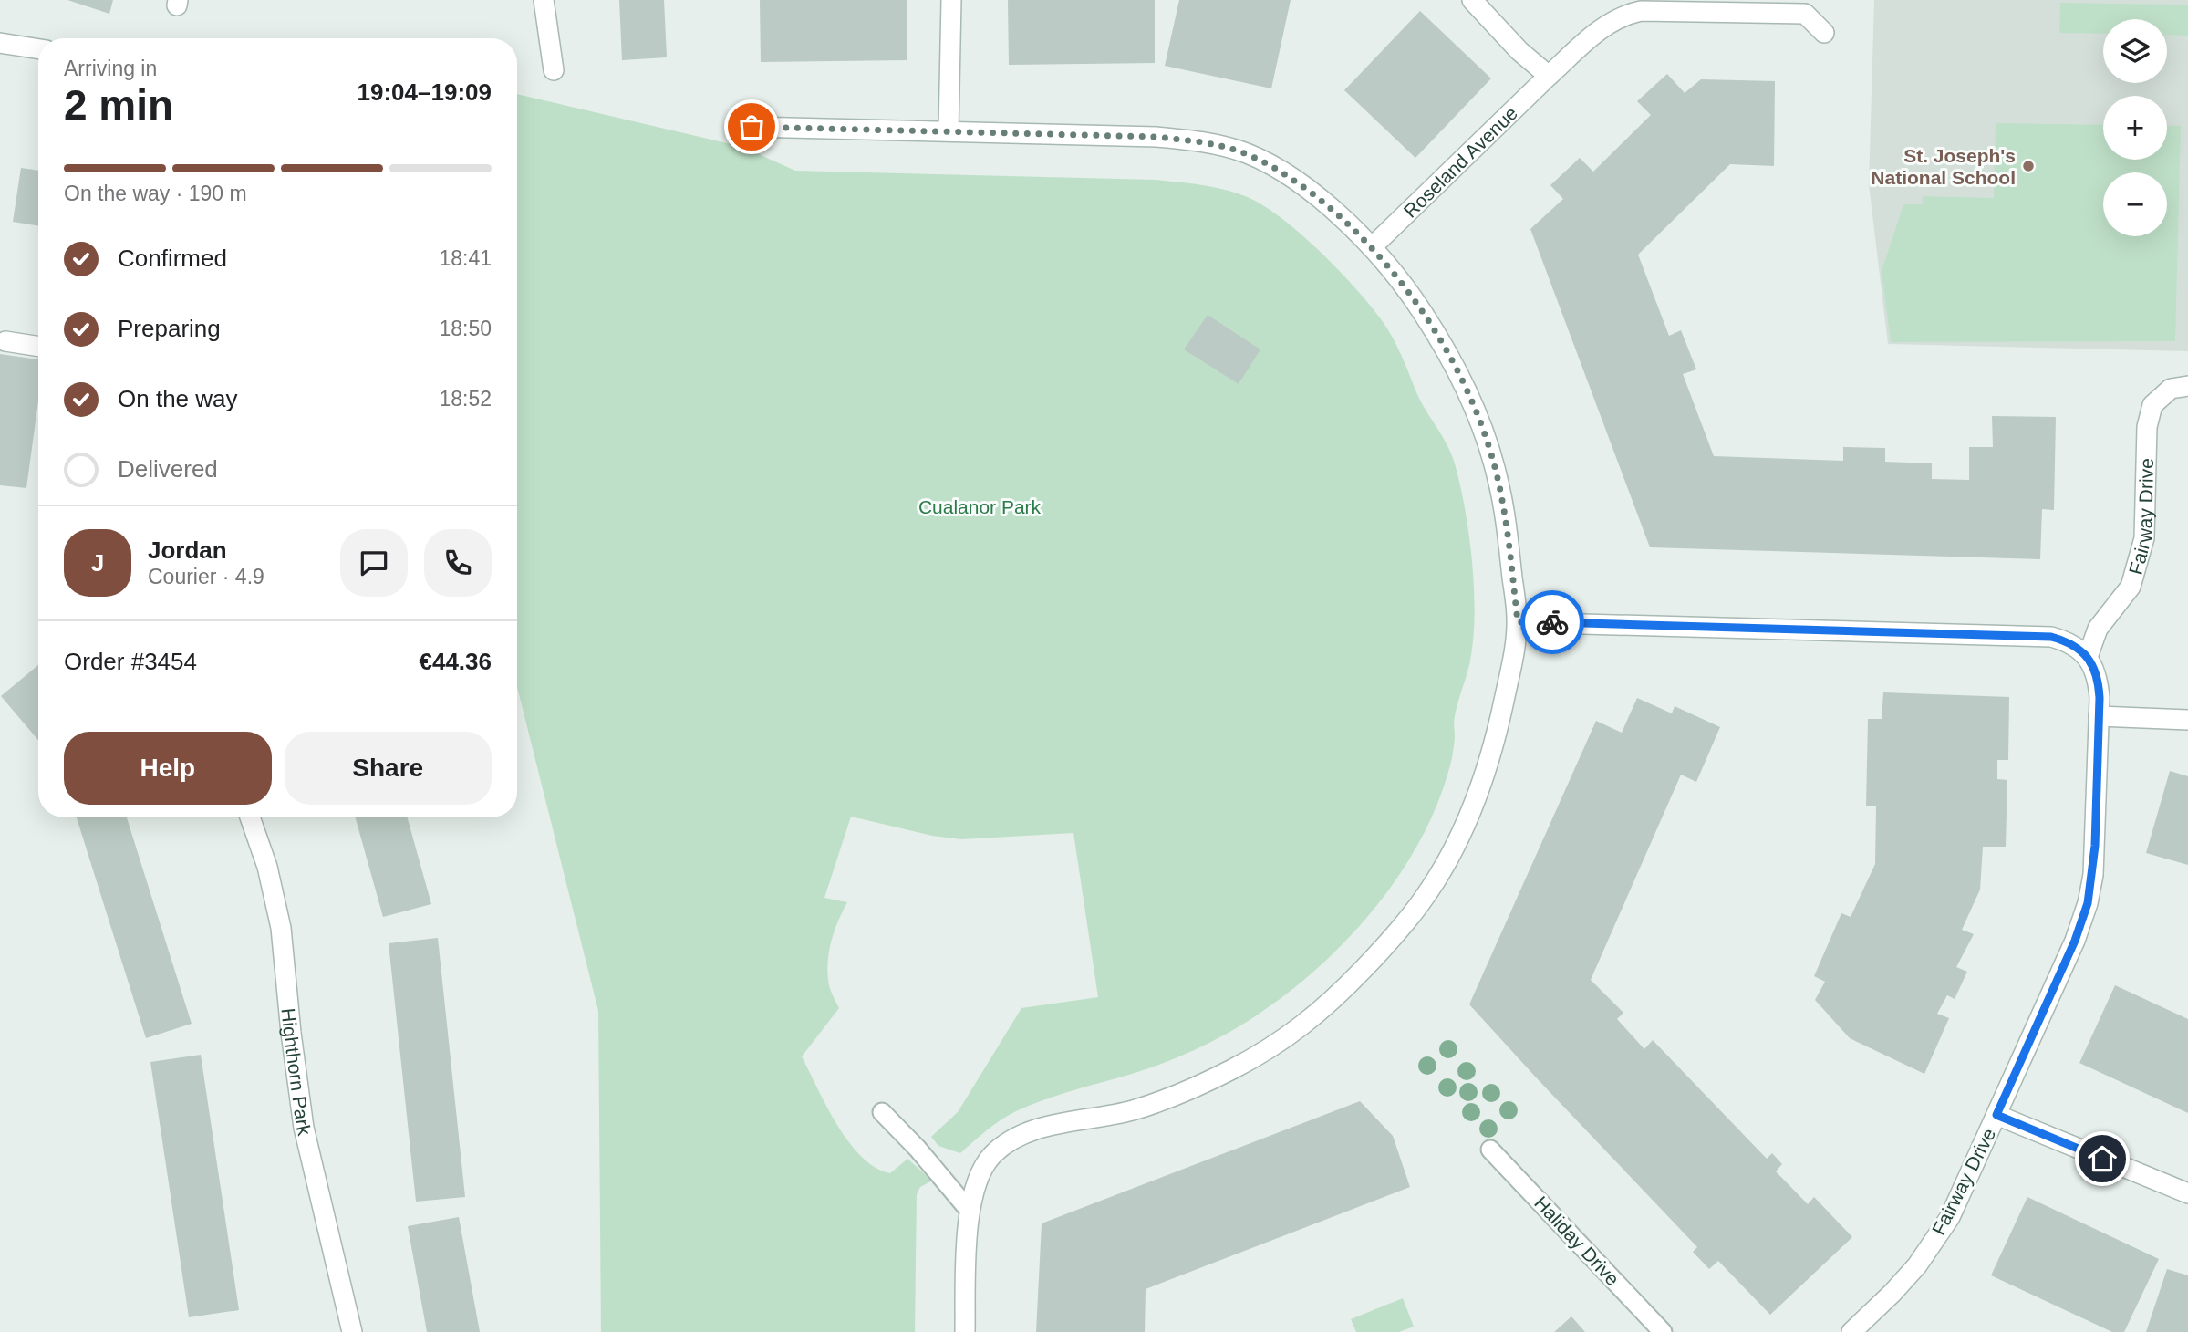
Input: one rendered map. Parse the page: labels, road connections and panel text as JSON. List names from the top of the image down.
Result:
{
  "streets": {
    "street": ["Roseland Avenue", "Fairway Drive", "Highthorn Park"],
    "lane": ["Haliday Drive"]
  },
  "parks": ["Cualanor Park"],
  "places": ["St. Joseph's National School"],
  "page": {
    "map_buttons": ["+", "−"],
    "heading": ["2 min", "Arriving in", "19:04–19:09"],
    "panel": [
      "Jordan",
      "Courier · 4.9",
      "Order #3454",
      "€44.36"
    ],
    "bar": "On the way · 190 m",
    "list": [
      ["Confirmed", "18:41"],
      ["Preparing", "18:50"],
      ["On the way", "18:52"],
      "Delivered"
    ],
    "round": "J",
    "buttons": ["Help", "Share"]
  }
}
